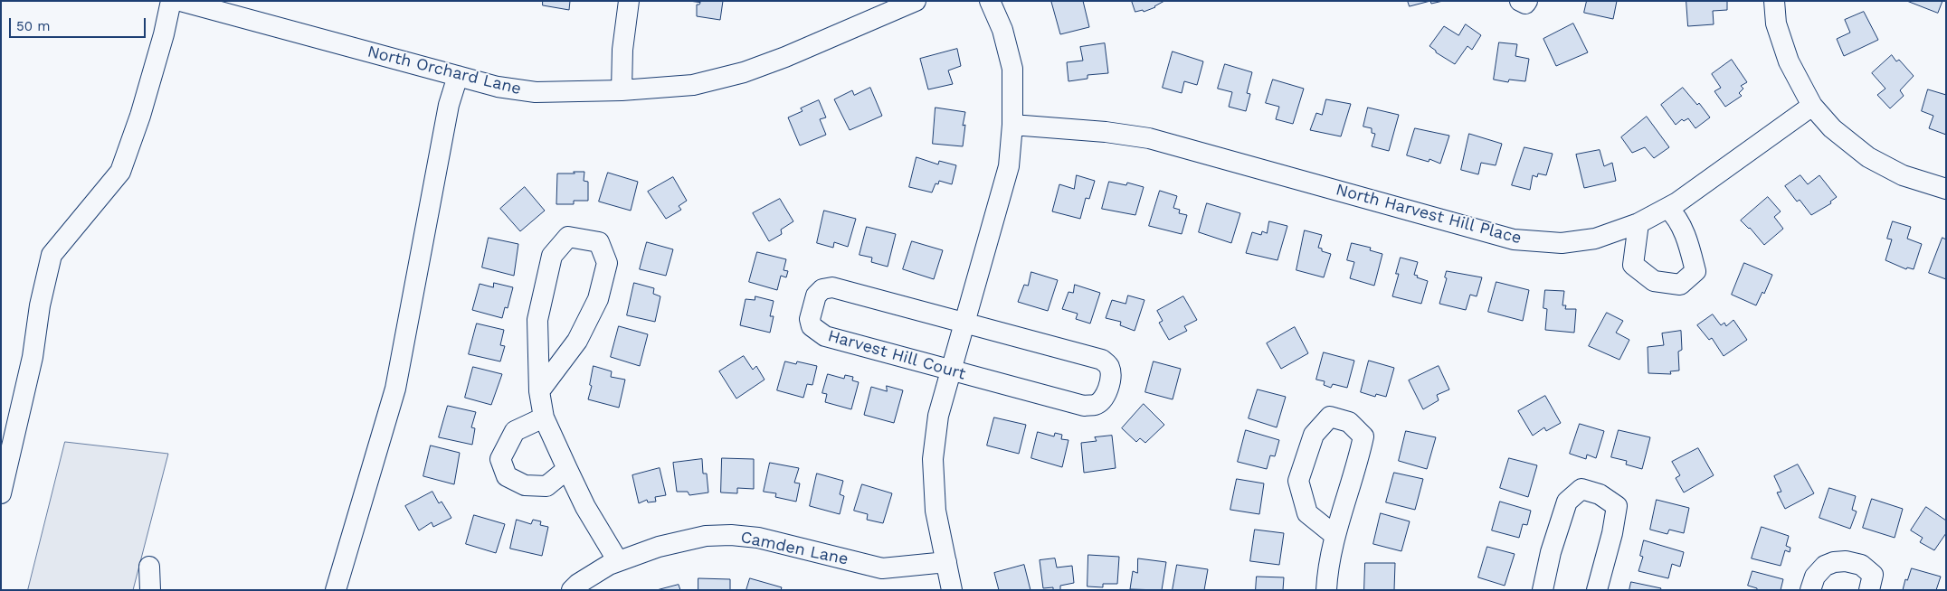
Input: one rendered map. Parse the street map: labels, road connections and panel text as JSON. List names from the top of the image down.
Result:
{
  "streets": {
    "street": [
      "North Orchard Lane",
      "North Harvest Hill Place",
      "Harvest Hill Court",
      "Camden Lane"
    ]
  },
  "scale_bar": "50 m"
}
